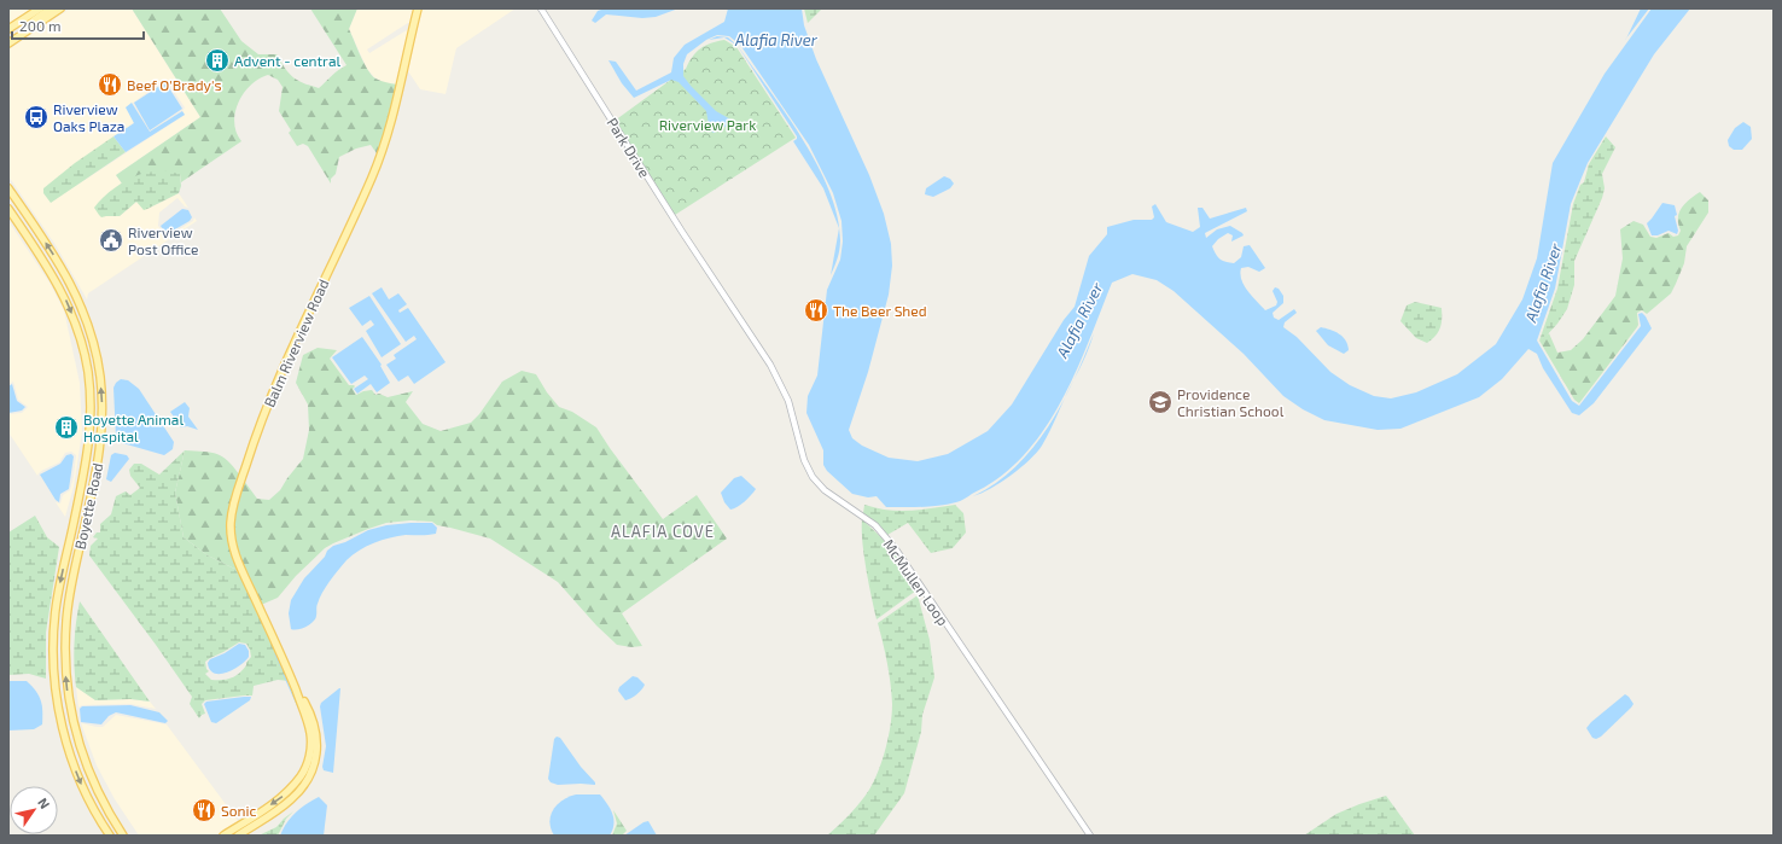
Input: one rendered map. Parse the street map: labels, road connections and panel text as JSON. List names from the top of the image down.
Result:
{
  "streets": {
    "main road": ["Balm Riverview Road", "Boyette Road"],
    "street": ["Park Drive", "McMullen Loop"]
  },
  "crossings": [
    ["Park Drive", "McMullen Loop"]
  ],
  "districts": ["ALAFIA COVE"],
  "water": ["Alafia River"],
  "parks": ["Riverview Park"],
  "places": {
    "building": ["Advent - central", "Boyette Animal Hospital"],
    "restaurant": ["Beef O'Brady's", "The Beer Shed", "Sonic"],
    "bus stop": ["Riverview Oaks Plaza"],
    "public building": ["Riverview Post Office"],
    "school or university": ["Providence Christian School"]
  },
  "scale_bar": "200 m",
  "north": "top right"
}
